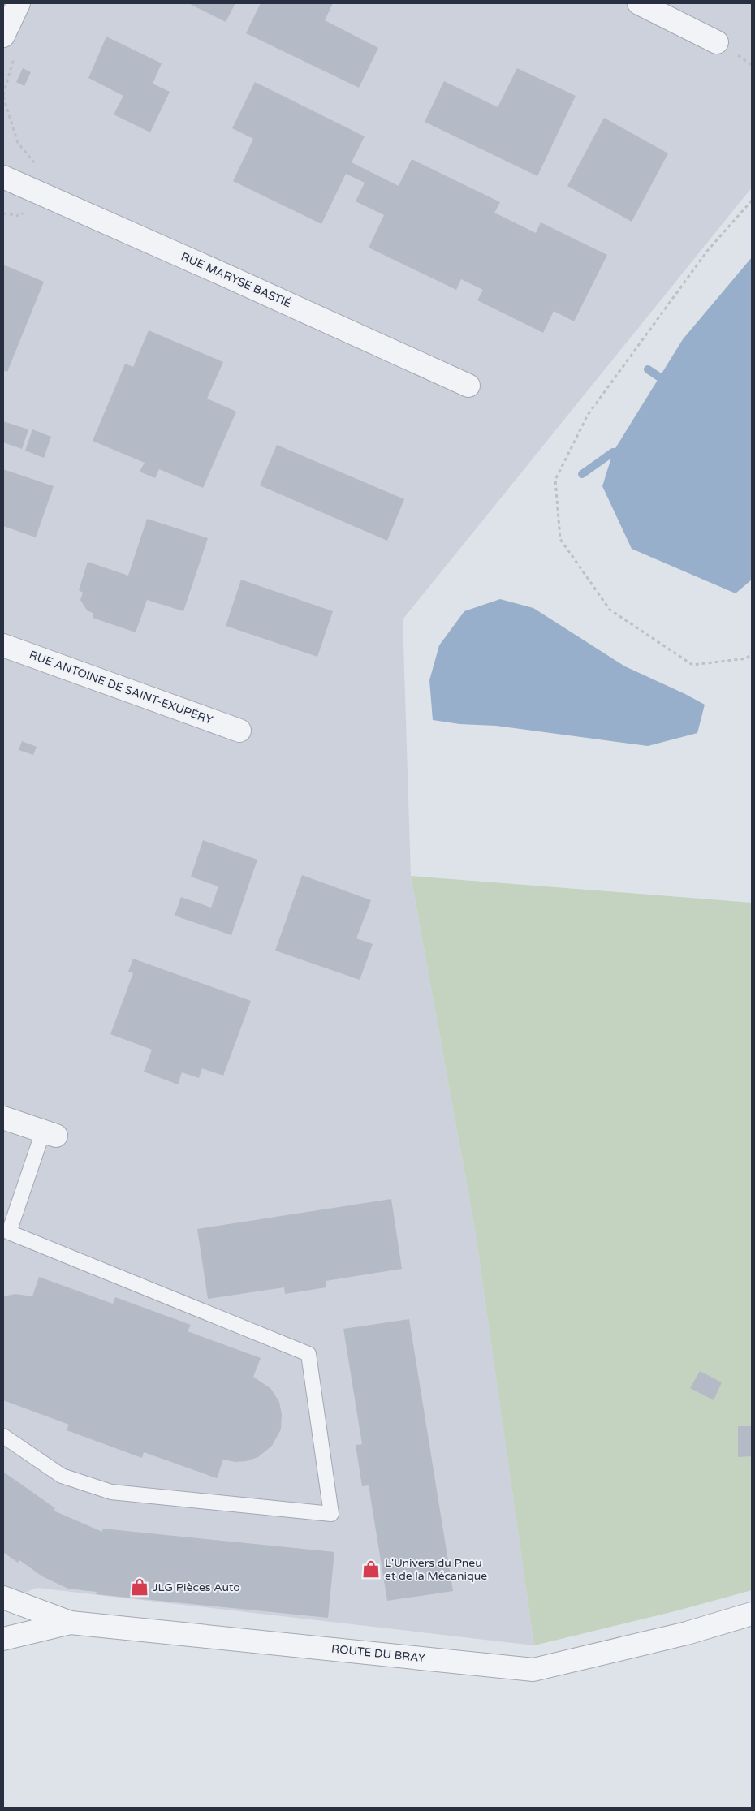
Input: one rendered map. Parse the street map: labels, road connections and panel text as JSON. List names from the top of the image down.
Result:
{
  "streets": {
    "street": ["RUE MARYSE BASTIÉ", "RUE ANTOINE DE SAINT-EXUPÉRY", "ROUTE DU BRAY"]
  },
  "places": {
    "shop": ["L'Univers du Pneu et de la Mécanique", "JLG Pièces Auto"]
  }
}
